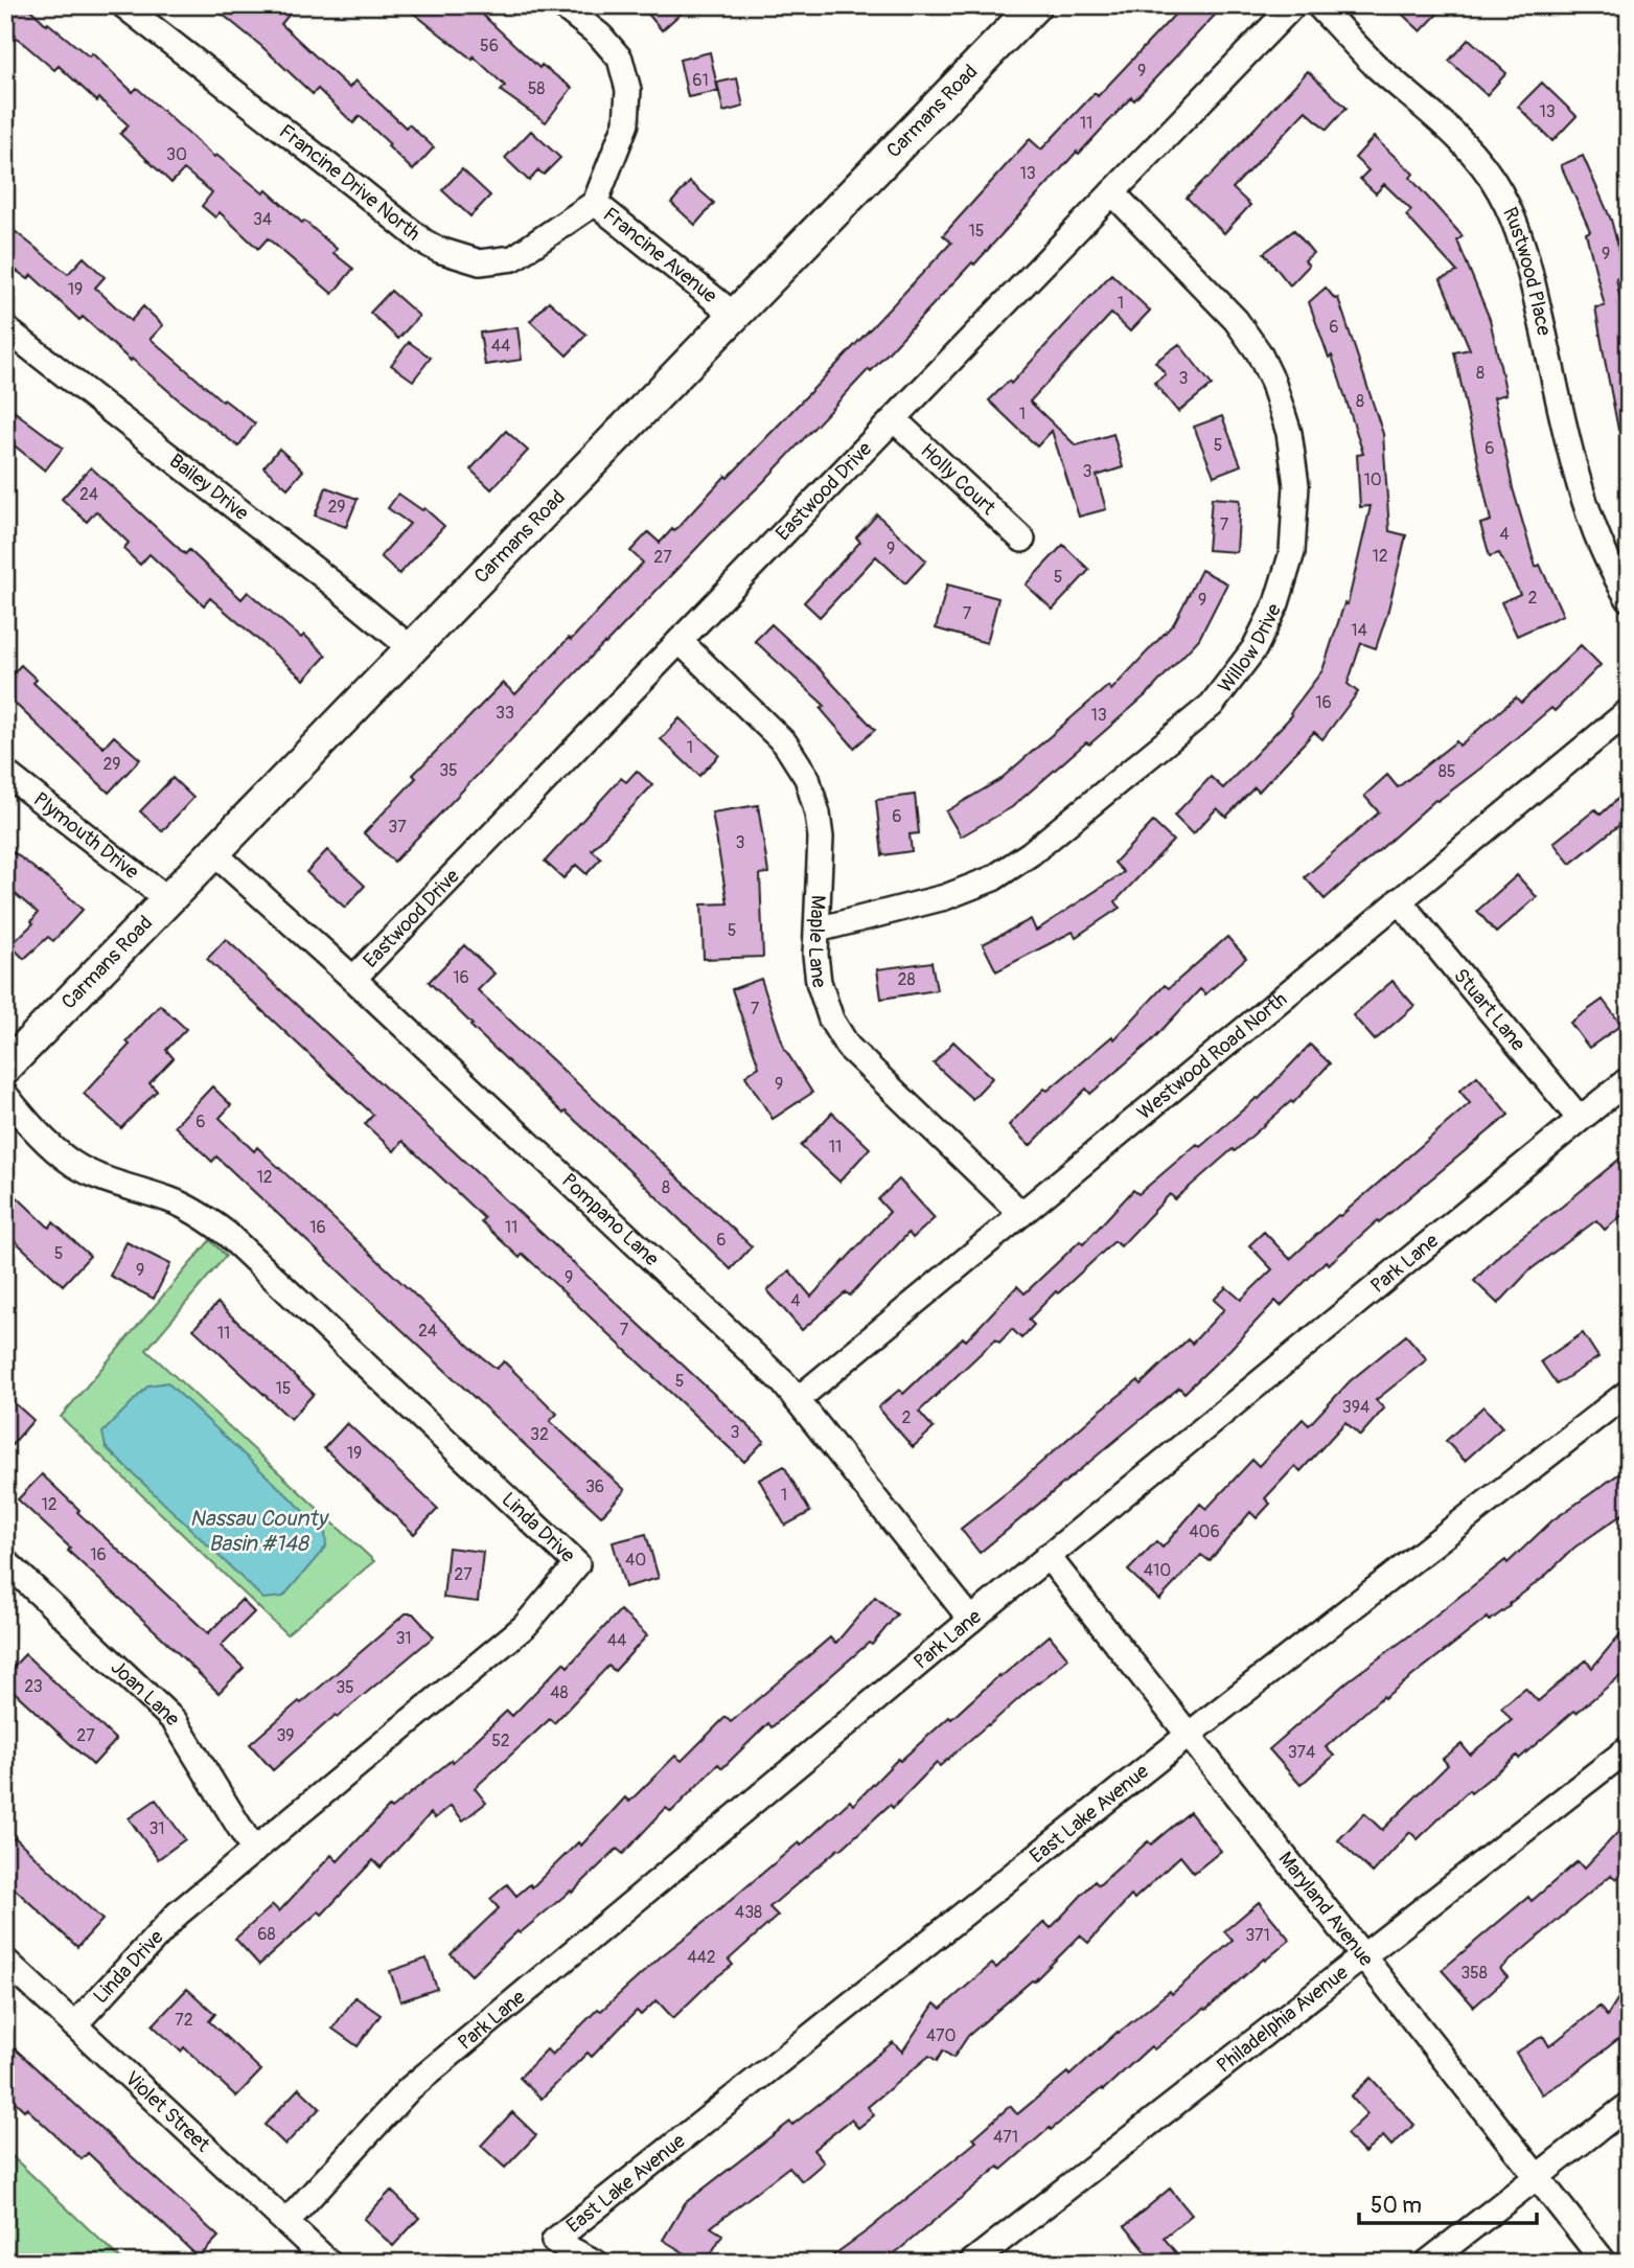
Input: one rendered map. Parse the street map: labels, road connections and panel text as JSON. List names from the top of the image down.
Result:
{
  "streets": {
    "street": [
      "Carmans Road",
      "Francine Drive North",
      "Francine Avenue",
      "Rustwood Place",
      "Holly Court",
      "Bailey Drive",
      "Eastwood Drive",
      "Willow Drive",
      "Plymouth Drive",
      "Maple Lane",
      "Stuart Lane",
      "Westwood Road North",
      "Pompano Lane",
      "Park Lane",
      "Linda Drive",
      "Joan Lane",
      "East Lake Avenue",
      "Maryland Avenue",
      "Philadelphia Avenue",
      "Violet Street"
    ]
  },
  "crossings": [
    ["Carmans Road", "Francine Avenue"],
    ["Carmans Road", "Bailey Drive"],
    ["Carmans Road", "Plymouth Drive"],
    ["Carmans Road", "Pompano Lane"],
    ["Francine Drive North", "Francine Avenue"],
    ["Holly Court", "Eastwood Drive"],
    ["Eastwood Drive", "Willow Drive"],
    ["Eastwood Drive", "Maple Lane"],
    ["Eastwood Drive", "Pompano Lane"],
    ["Willow Drive", "Maple Lane"],
    ["Maple Lane", "Westwood Road North"],
    ["Stuart Lane", "Westwood Road North"],
    ["Stuart Lane", "Park Lane"],
    ["Westwood Road North", "Pompano Lane"],
    ["Pompano Lane", "Park Lane"],
    ["Park Lane", "Maryland Avenue"],
    ["Park Lane", "Violet Street"],
    ["Linda Drive", "Joan Lane"],
    ["Linda Drive", "Violet Street"],
    ["East Lake Avenue", "Maryland Avenue"],
    ["Maryland Avenue", "Philadelphia Avenue"]
  ],
  "water": ["Nassau County Basin #148"],
  "house_numbers": [
    "56",
    "9",
    "61",
    "58",
    "13",
    "11",
    "30",
    "13",
    "34",
    "15",
    "9",
    "19",
    "1",
    "6",
    "44",
    "8",
    "3",
    "8",
    "1",
    "5",
    "6",
    "3",
    "10",
    "24",
    "29",
    "7",
    "4",
    "9",
    "12",
    "27",
    "5",
    "2",
    "9",
    "7",
    "14",
    "16",
    "33",
    "13",
    "1",
    "29",
    "35",
    "85",
    "6",
    "37",
    "3",
    "5",
    "16",
    "28",
    "7",
    "9",
    "6",
    "11",
    "12",
    "8",
    "16",
    "11",
    "6",
    "5",
    "9",
    "9",
    "4",
    "7",
    "24",
    "11",
    "5",
    "15",
    "394",
    "2",
    "3",
    "32",
    "19",
    "36",
    "1",
    "12",
    "406",
    "16",
    "40",
    "410",
    "27",
    "31",
    "44",
    "23",
    "35",
    "48",
    "27",
    "39",
    "52",
    "374",
    "31",
    "438",
    "68",
    "371",
    "442",
    "358",
    "72",
    "470",
    "471"
  ],
  "scale_bar": "50 m"
}
